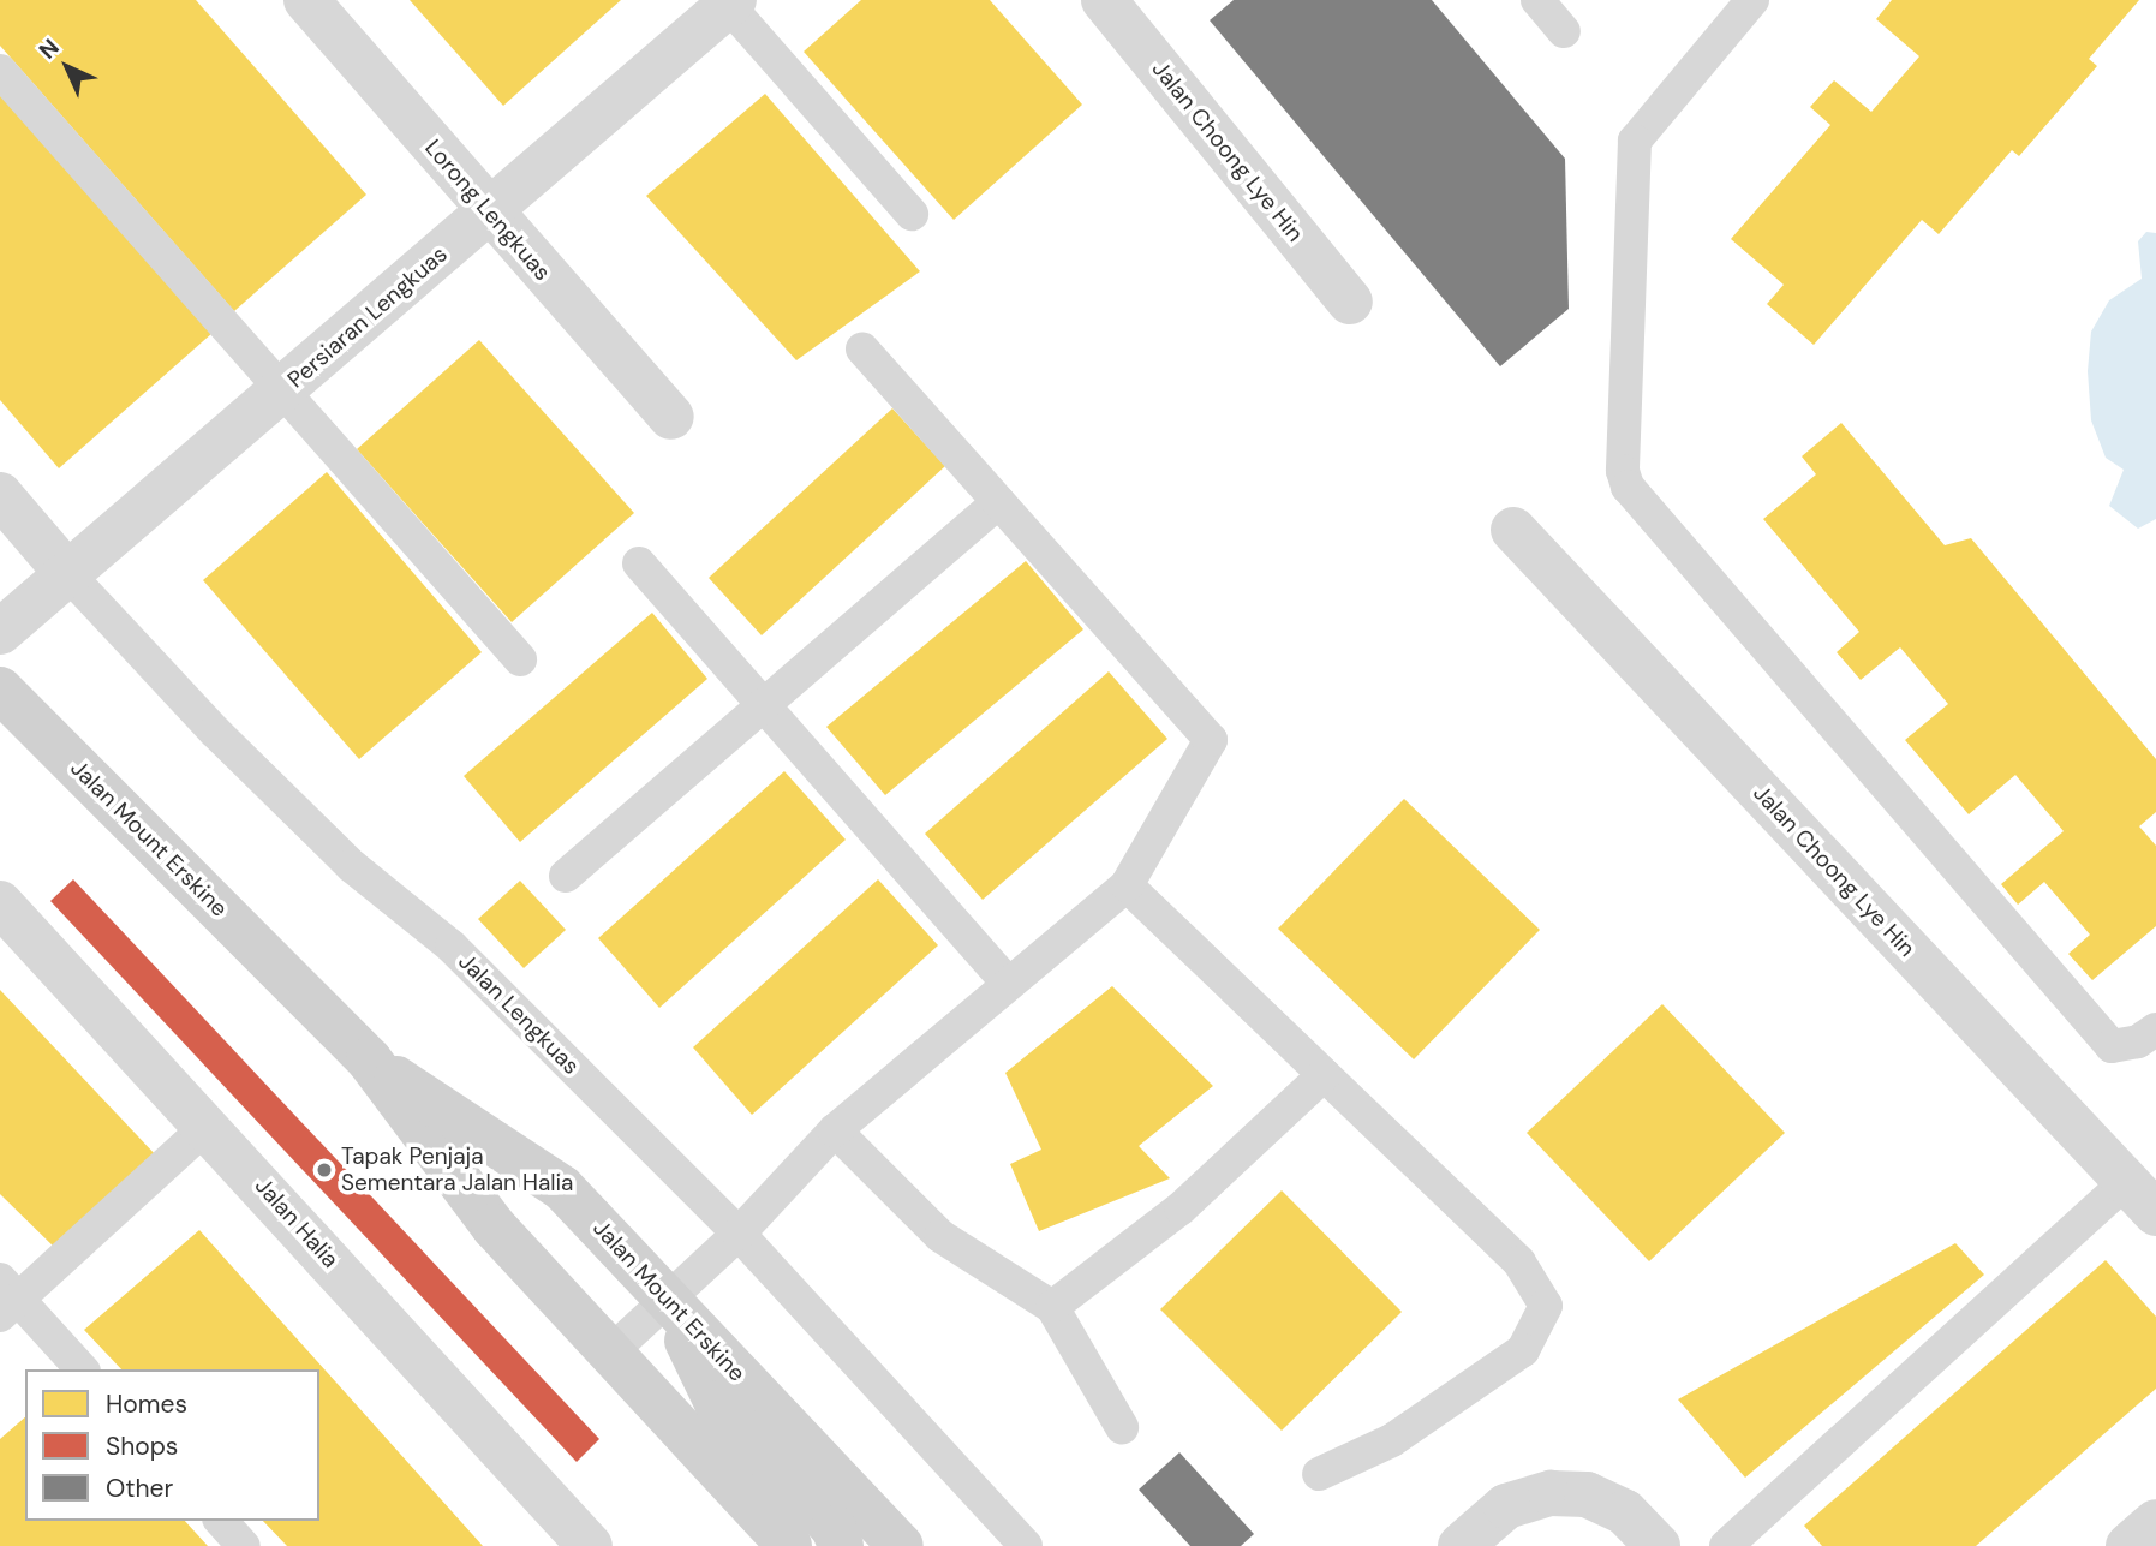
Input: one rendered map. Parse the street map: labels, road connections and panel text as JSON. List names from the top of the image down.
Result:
{
  "streets": {
    "main road": ["Jalan Mount Erskine"],
    "street": [
      "Jalan Choong Lye Hin",
      "Lorong Lengkuas",
      "Persiaran Lengkuas",
      "Jalan Lengkuas",
      "Jalan Halia"
    ]
  },
  "crossings": [
    ["Lorong Lengkuas", "Persiaran Lengkuas"],
    ["Persiaran Lengkuas", "Jalan Lengkuas"]
  ],
  "places": ["Tapak Penjaja Sementara Jalan Halia"],
  "legend": ["Homes", "Shops", "Other"],
  "north": "top left"
}
